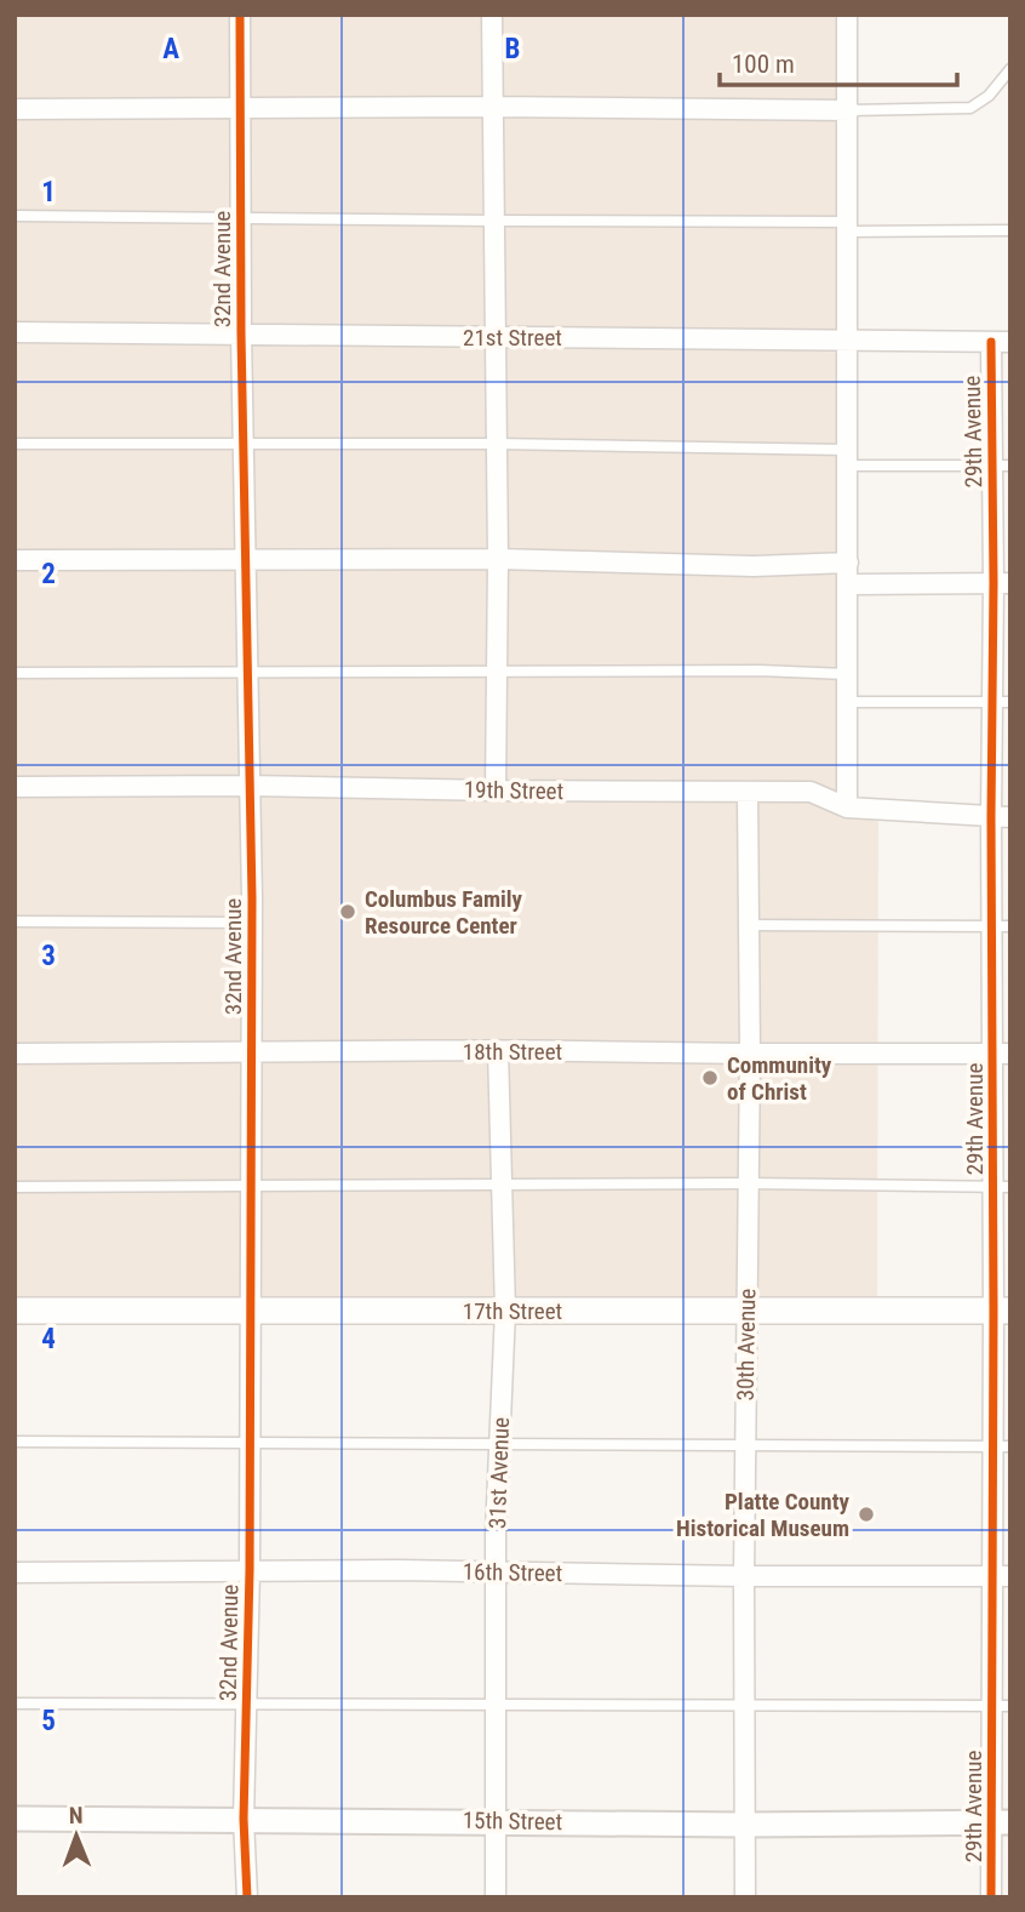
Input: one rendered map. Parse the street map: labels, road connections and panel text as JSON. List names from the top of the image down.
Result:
{
  "streets": {
    "main road": ["17th Street"],
    "street": [
      "32nd Avenue",
      "21st Street",
      "29th Avenue",
      "19th Street",
      "18th Street",
      "30th Avenue",
      "31st Avenue",
      "16th Street",
      "15th Street"
    ]
  },
  "crossings": [
    ["32nd Avenue", "21st Street"],
    ["32nd Avenue", "19th Street"],
    ["32nd Avenue", "18th Street"],
    ["32nd Avenue", "17th Street"],
    ["32nd Avenue", "16th Street"],
    ["32nd Avenue", "15th Street"],
    ["21st Street", "29th Avenue"],
    ["29th Avenue", "19th Street"],
    ["29th Avenue", "18th Street"],
    ["29th Avenue", "17th Street"],
    ["29th Avenue", "16th Street"],
    ["29th Avenue", "15th Street"],
    ["19th Street", "30th Avenue"],
    ["18th Street", "30th Avenue"],
    ["18th Street", "31st Avenue"],
    ["17th Street", "30th Avenue"],
    ["17th Street", "31st Avenue"],
    ["30th Avenue", "16th Street"],
    ["30th Avenue", "15th Street"],
    ["31st Avenue", "16th Street"],
    ["31st Avenue", "15th Street"]
  ],
  "places": ["Columbus Family Resource Center", "Community of Christ", "Platte County Historical Museum"],
  "scale_bar": "100 m",
  "north": "top",
  "grid": {
    "columns": ["A", "B"],
    "rows": [
      "1",
      "2",
      "3",
      "4",
      "5"
    ]
  }
}
